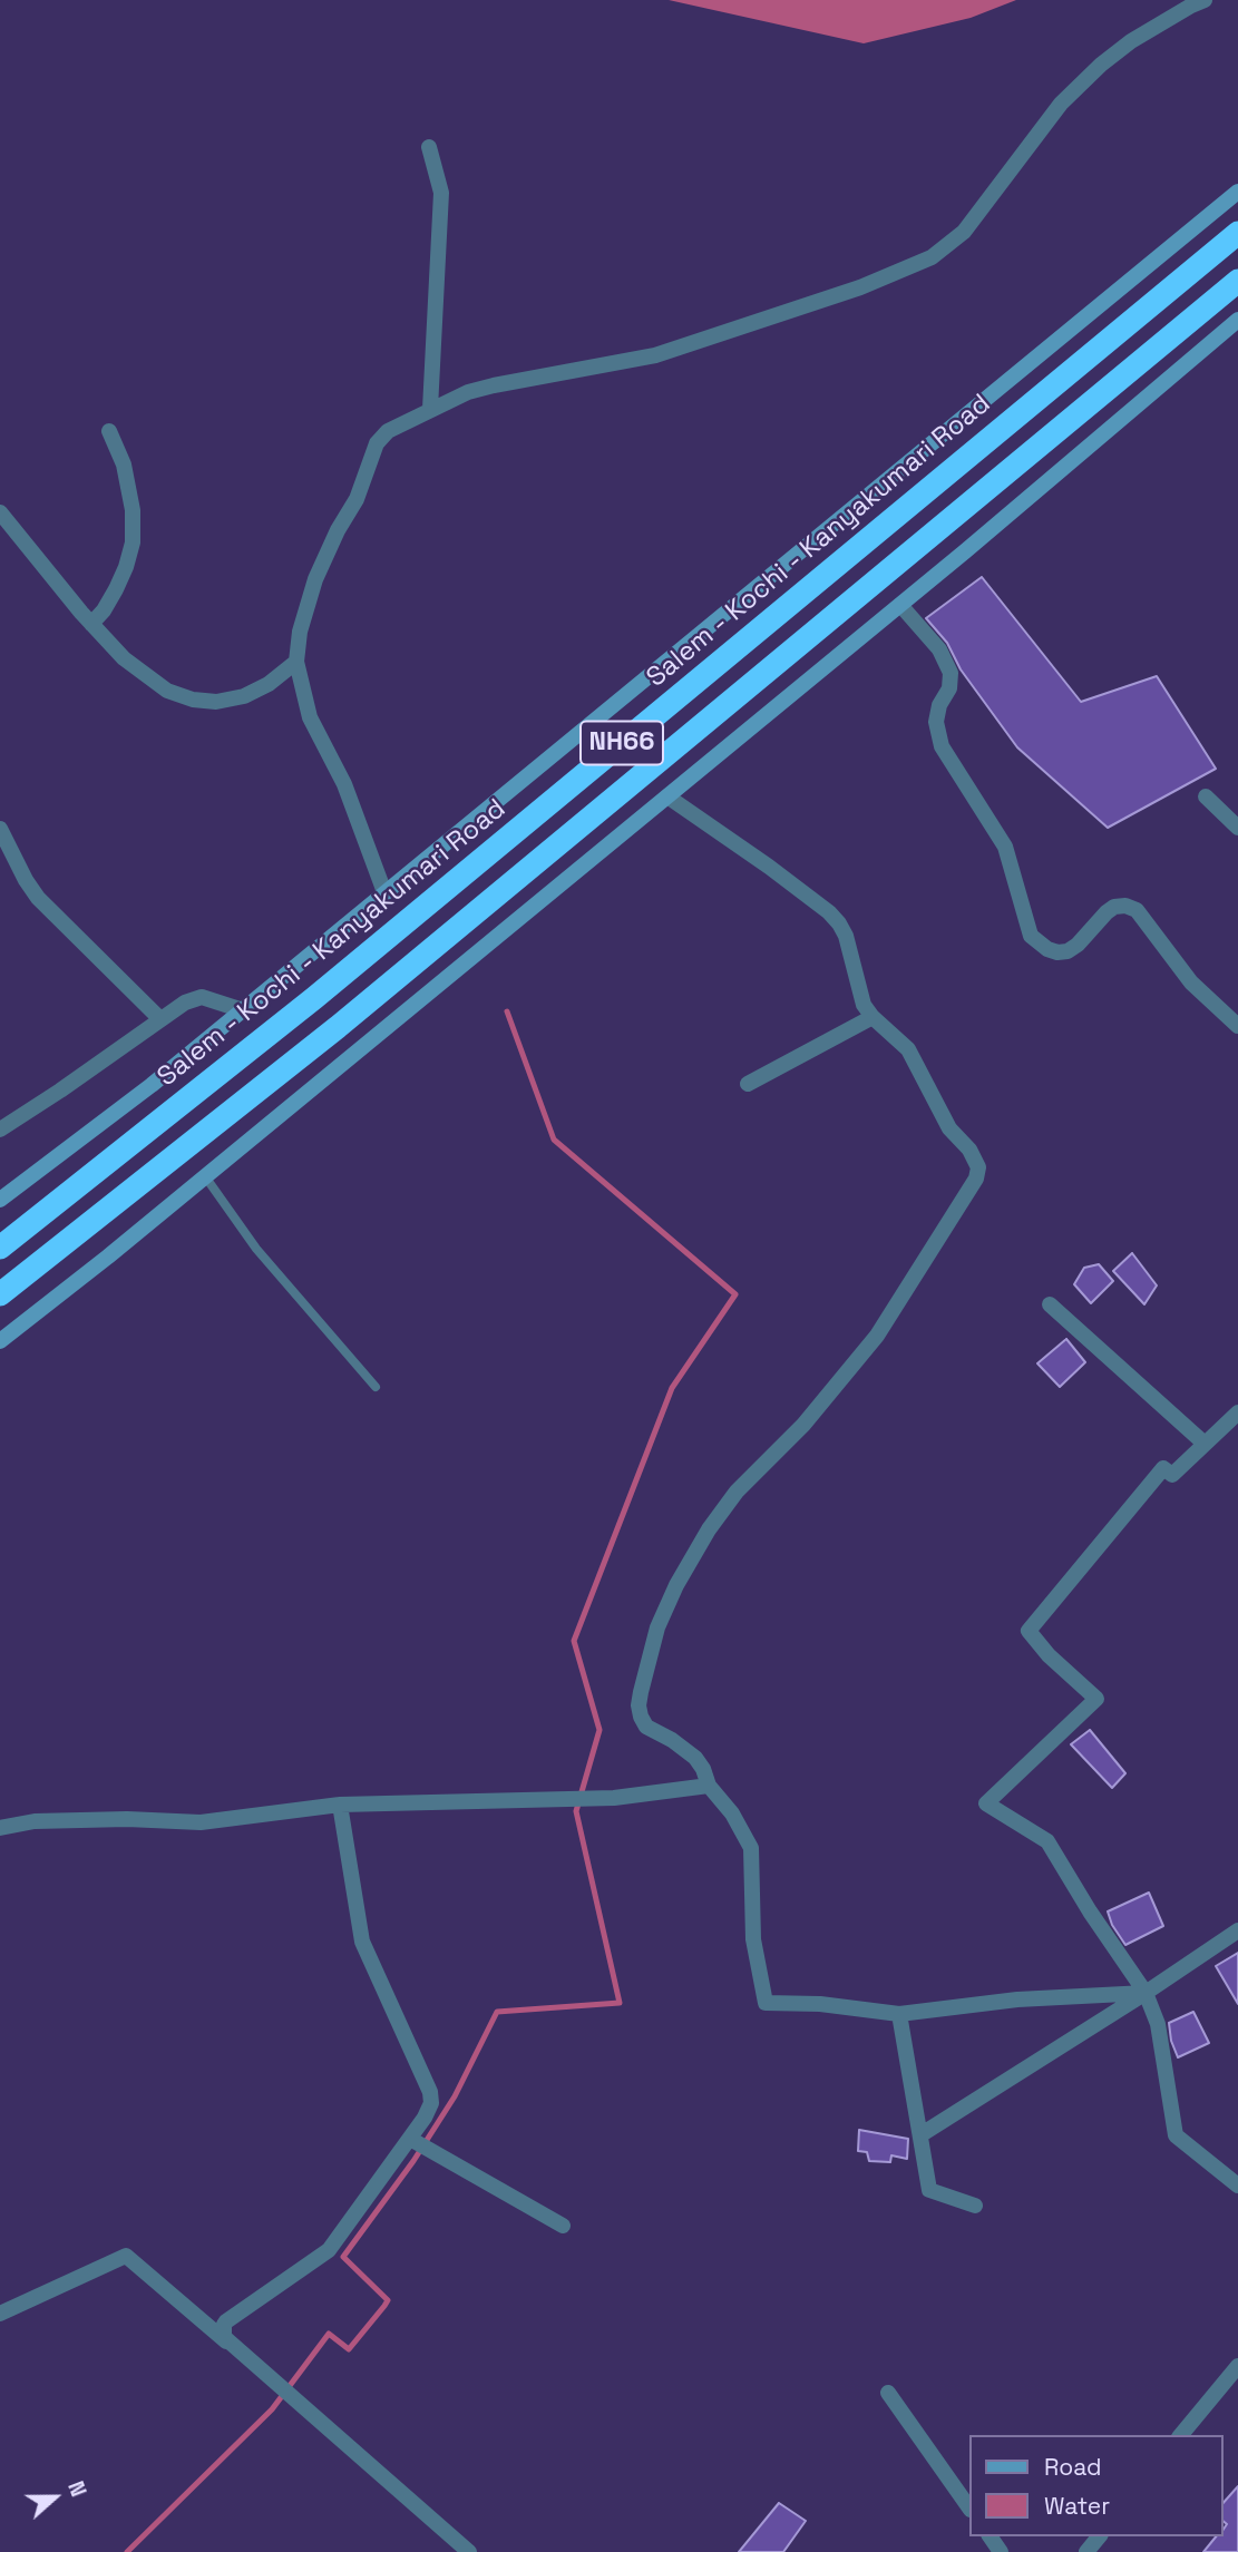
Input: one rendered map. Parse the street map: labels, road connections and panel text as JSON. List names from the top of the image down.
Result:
{
  "streets": {
    "highway": ["Salem - Kochi - Kanyakumari Road", "NH66"]
  },
  "legend": ["Road", "Water"],
  "north": "right"
}
